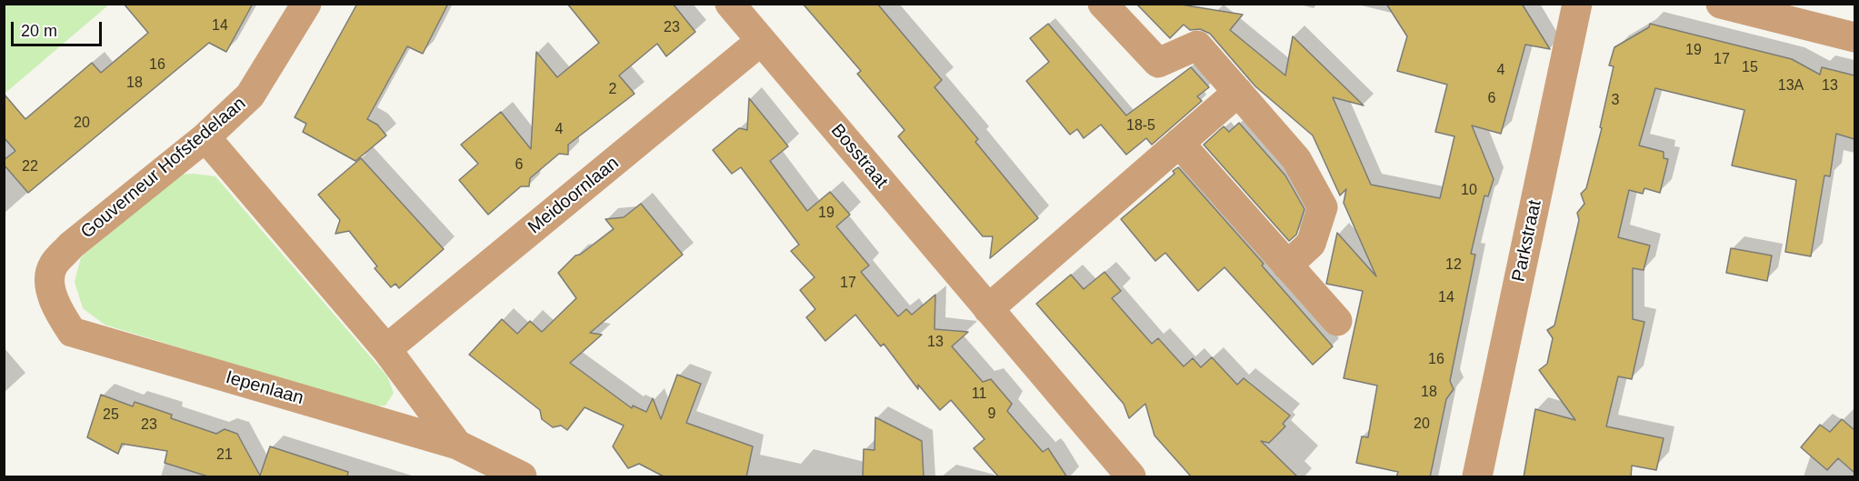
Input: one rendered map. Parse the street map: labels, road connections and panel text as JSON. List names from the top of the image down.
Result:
{
  "streets": {
    "street": [
      "Bosstraat",
      "Gouverneur Hofstedelaan",
      "Meidoornlaan",
      "Parkstraat",
      "Iepenlaan"
    ]
  },
  "crossings": [
    ["Bosstraat", "Meidoornlaan"],
    ["Gouverneur Hofstedelaan", "Iepenlaan"],
    ["Meidoornlaan", "Iepenlaan"]
  ],
  "house_numbers": [
    "14",
    "23",
    "19",
    "17",
    "16",
    "15",
    "4",
    "18",
    "13A",
    "13",
    "2",
    "6",
    "3",
    "20",
    "18-5",
    "4",
    "6",
    "22",
    "10",
    "19",
    "12",
    "17",
    "14",
    "13",
    "16",
    "18",
    "11",
    "9",
    "25",
    "20",
    "23",
    "21"
  ],
  "scale_bar": "20 m"
}
